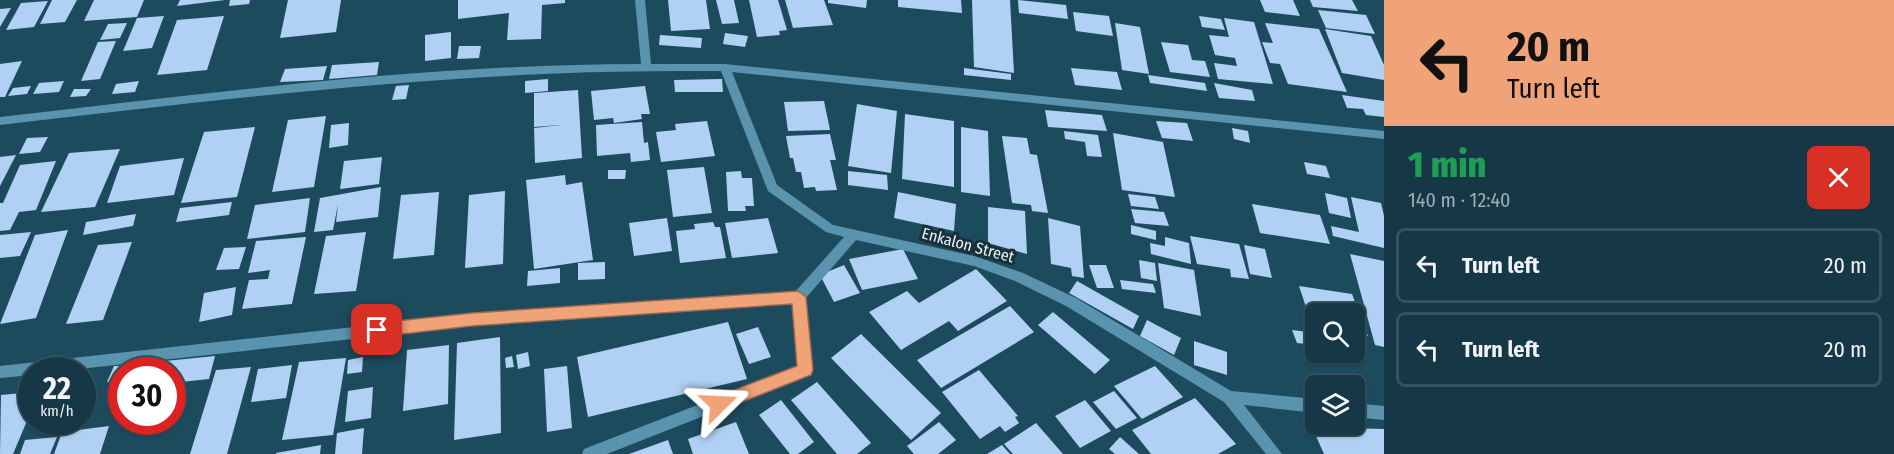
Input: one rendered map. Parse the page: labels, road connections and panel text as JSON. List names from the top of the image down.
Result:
{
  "streets": {
    "street": ["Enkalon Street"]
  },
  "page": {
    "turn": ["20 m", "Turn left"],
    "heading": ["1 min", "140 m · 12:40"],
    "list": [
      {
        "name": "Turn left",
        "value": "20 m"
      },
      {
        "name": "Turn left",
        "value": "20 m"
      }
    ],
    "speed": "22 km/h",
    "limit": "30"
  }
}
